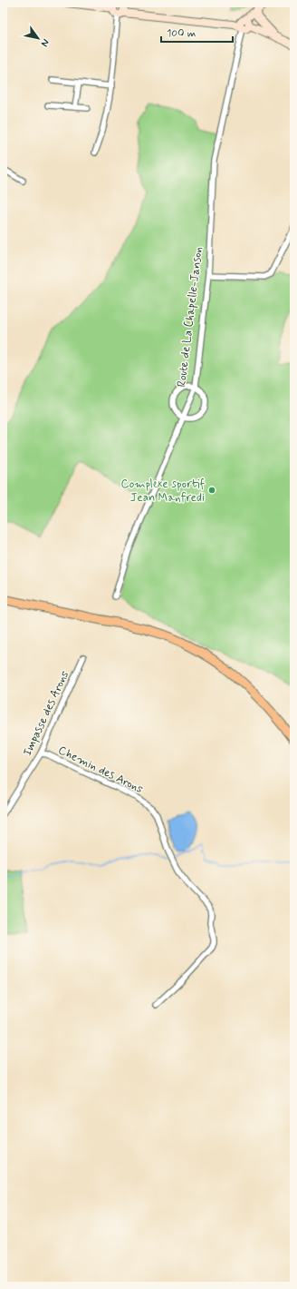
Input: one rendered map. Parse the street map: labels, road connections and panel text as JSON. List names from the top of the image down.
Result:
{
  "streets": {
    "street": ["Route de La Chapelle-Janson", "Impasse des Arons", "Chemin des Arons"]
  },
  "crossings": [
    ["Impasse des Arons", "Chemin des Arons"]
  ],
  "places": ["Complexe sportif Jean Manfredi"],
  "scale_bar": "100 m",
  "north": "bottom right"
}
